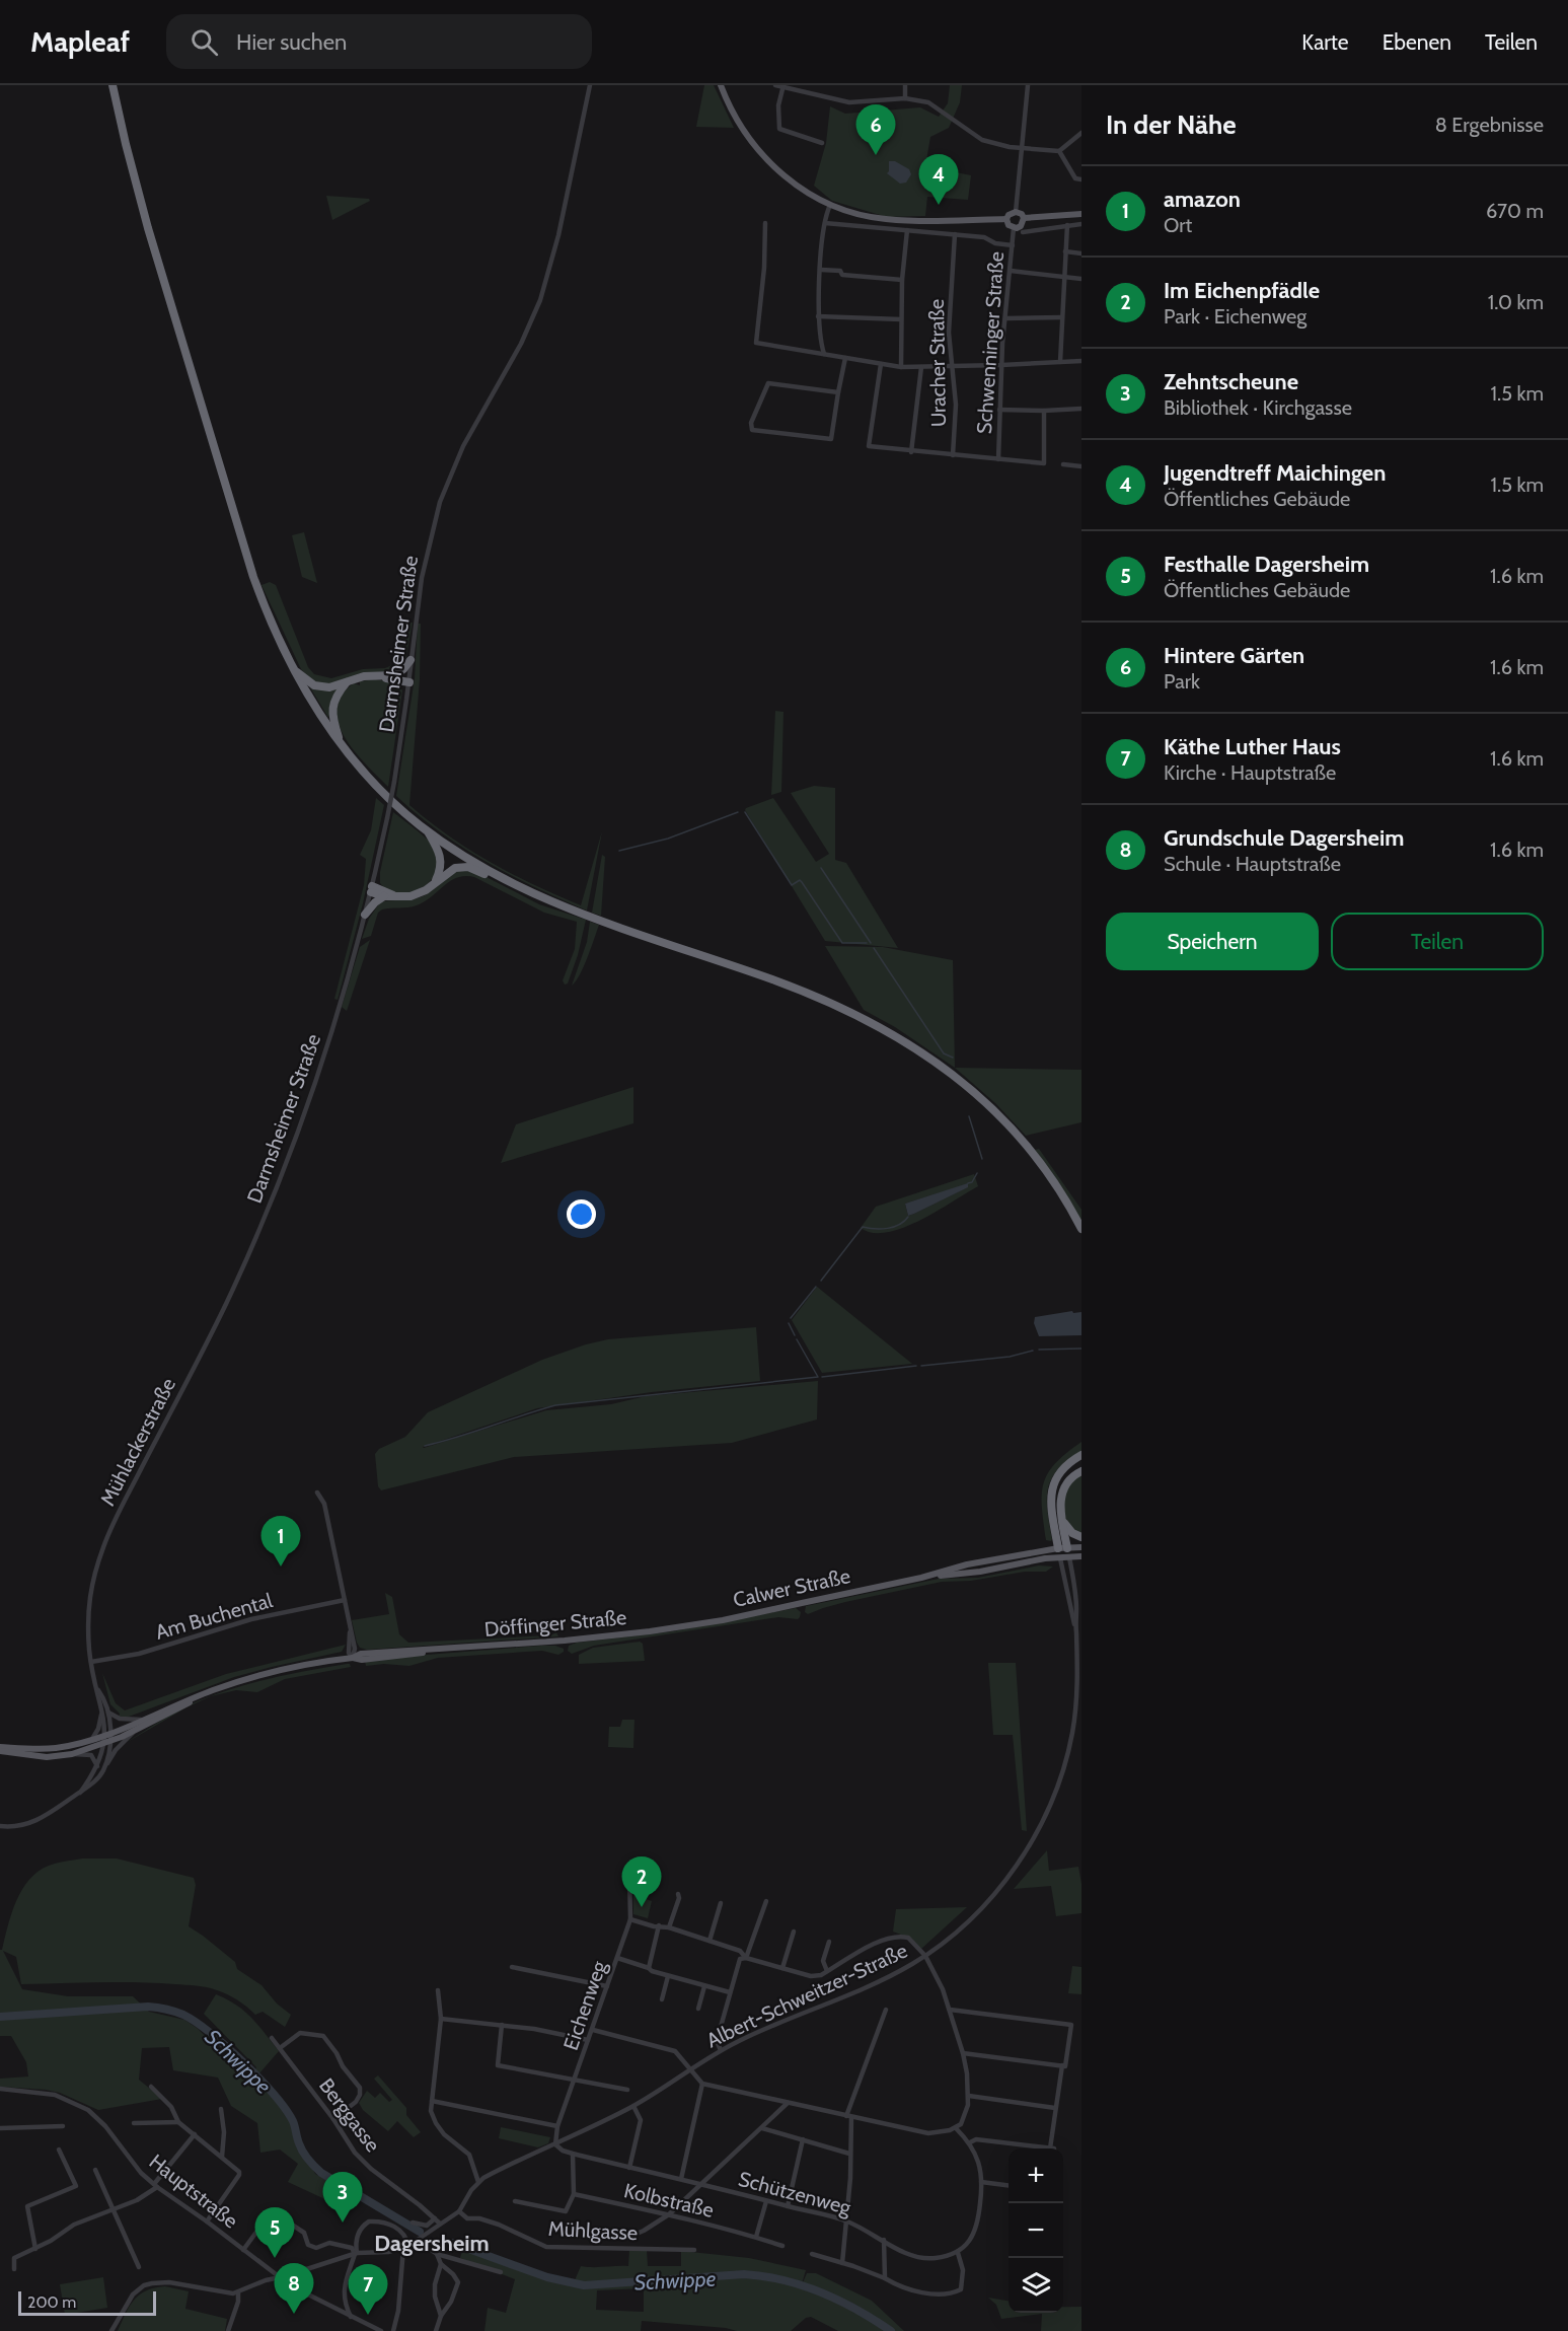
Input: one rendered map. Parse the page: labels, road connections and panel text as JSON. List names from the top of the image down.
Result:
{
  "streets": {
    "main road": ["Calwer Straße", "Döffinger Straße"],
    "street": [
      "Schwenninger Straße",
      "Uracher Straße",
      "Darmsheimer Straße",
      "Mühlackerstraße",
      "Am Buchental",
      "Albert-Schweitzer-Straße",
      "Eichenweg",
      "Berggasse",
      "Hauptstraße",
      "Schützenweg",
      "Kolbstraße",
      "Mühlgasse"
    ]
  },
  "crossings": [
    ["Darmsheimer Straße", "Mühlackerstraße"],
    ["Mühlackerstraße", "Am Buchental"],
    ["Mühlackerstraße", "Döffinger Straße"],
    ["Calwer Straße", "Döffinger Straße"],
    ["Albert-Schweitzer-Straße", "Eichenweg"],
    ["Albert-Schweitzer-Straße", "Berggasse"],
    ["Albert-Schweitzer-Straße", "Schützenweg"],
    ["Albert-Schweitzer-Straße", "Mühlgasse"],
    ["Eichenweg", "Schützenweg"]
  ],
  "districts": ["Dagersheim"],
  "water": ["Schwippe"],
  "scale_bar": "200 m",
  "page": {
    "header": "Mapleaf",
    "search": "Hier suchen",
    "nav": ["Karte", "Ebenen", "Teilen"],
    "heading": ["In der Nähe", "8 Ergebnisse"],
    "pins": [
      "6",
      "4",
      "1",
      "2",
      "3",
      "5",
      "8",
      "7"
    ],
    "list": [
      {
        "mark": "1",
        "name": "amazon",
        "note": "Ort",
        "value": "670 m"
      },
      {
        "mark": "2",
        "name": "Im Eichenpfädle",
        "note": "Park · Eichenweg",
        "value": "1.0 km"
      },
      {
        "mark": "3",
        "name": "Zehntscheune",
        "note": "Bibliothek · Kirchgasse",
        "value": "1.5 km"
      },
      {
        "mark": "4",
        "name": "Jugendtreff Maichingen",
        "note": "Öffentliches Gebäude",
        "value": "1.5 km"
      },
      {
        "mark": "5",
        "name": "Festhalle Dagersheim",
        "note": "Öffentliches Gebäude",
        "value": "1.6 km"
      },
      {
        "mark": "6",
        "name": "Hintere Gärten",
        "note": "Park",
        "value": "1.6 km"
      },
      {
        "mark": "7",
        "name": "Käthe Luther Haus",
        "note": "Kirche · Hauptstraße",
        "value": "1.6 km"
      },
      {
        "mark": "8",
        "name": "Grundschule Dagersheim",
        "note": "Schule · Hauptstraße",
        "value": "1.6 km"
      }
    ],
    "buttons": ["Speichern", "Teilen"],
    "map_buttons": ["+", "−"],
    "scale": "200 m"
  }
}
